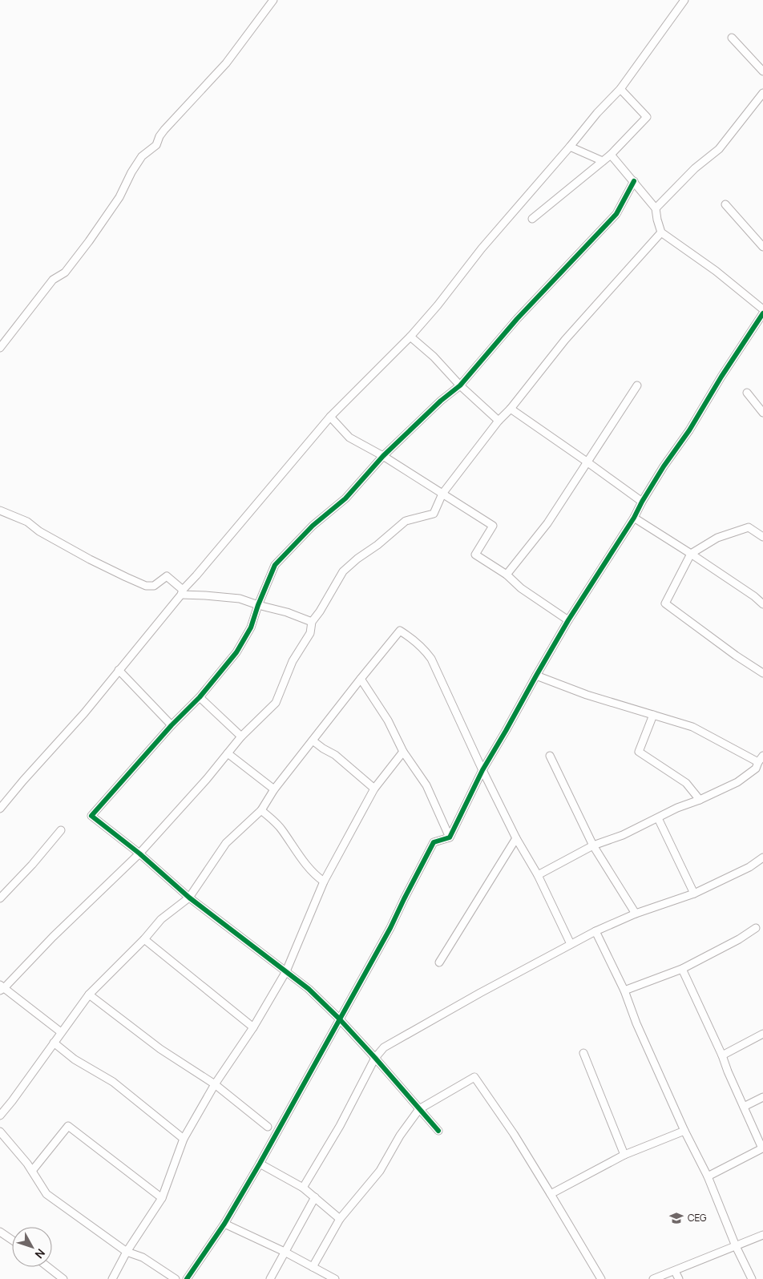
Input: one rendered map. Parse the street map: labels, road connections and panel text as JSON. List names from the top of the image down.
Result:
{
  "places": {
    "school or university": ["CEG"]
  },
  "north": "bottom right"
}
